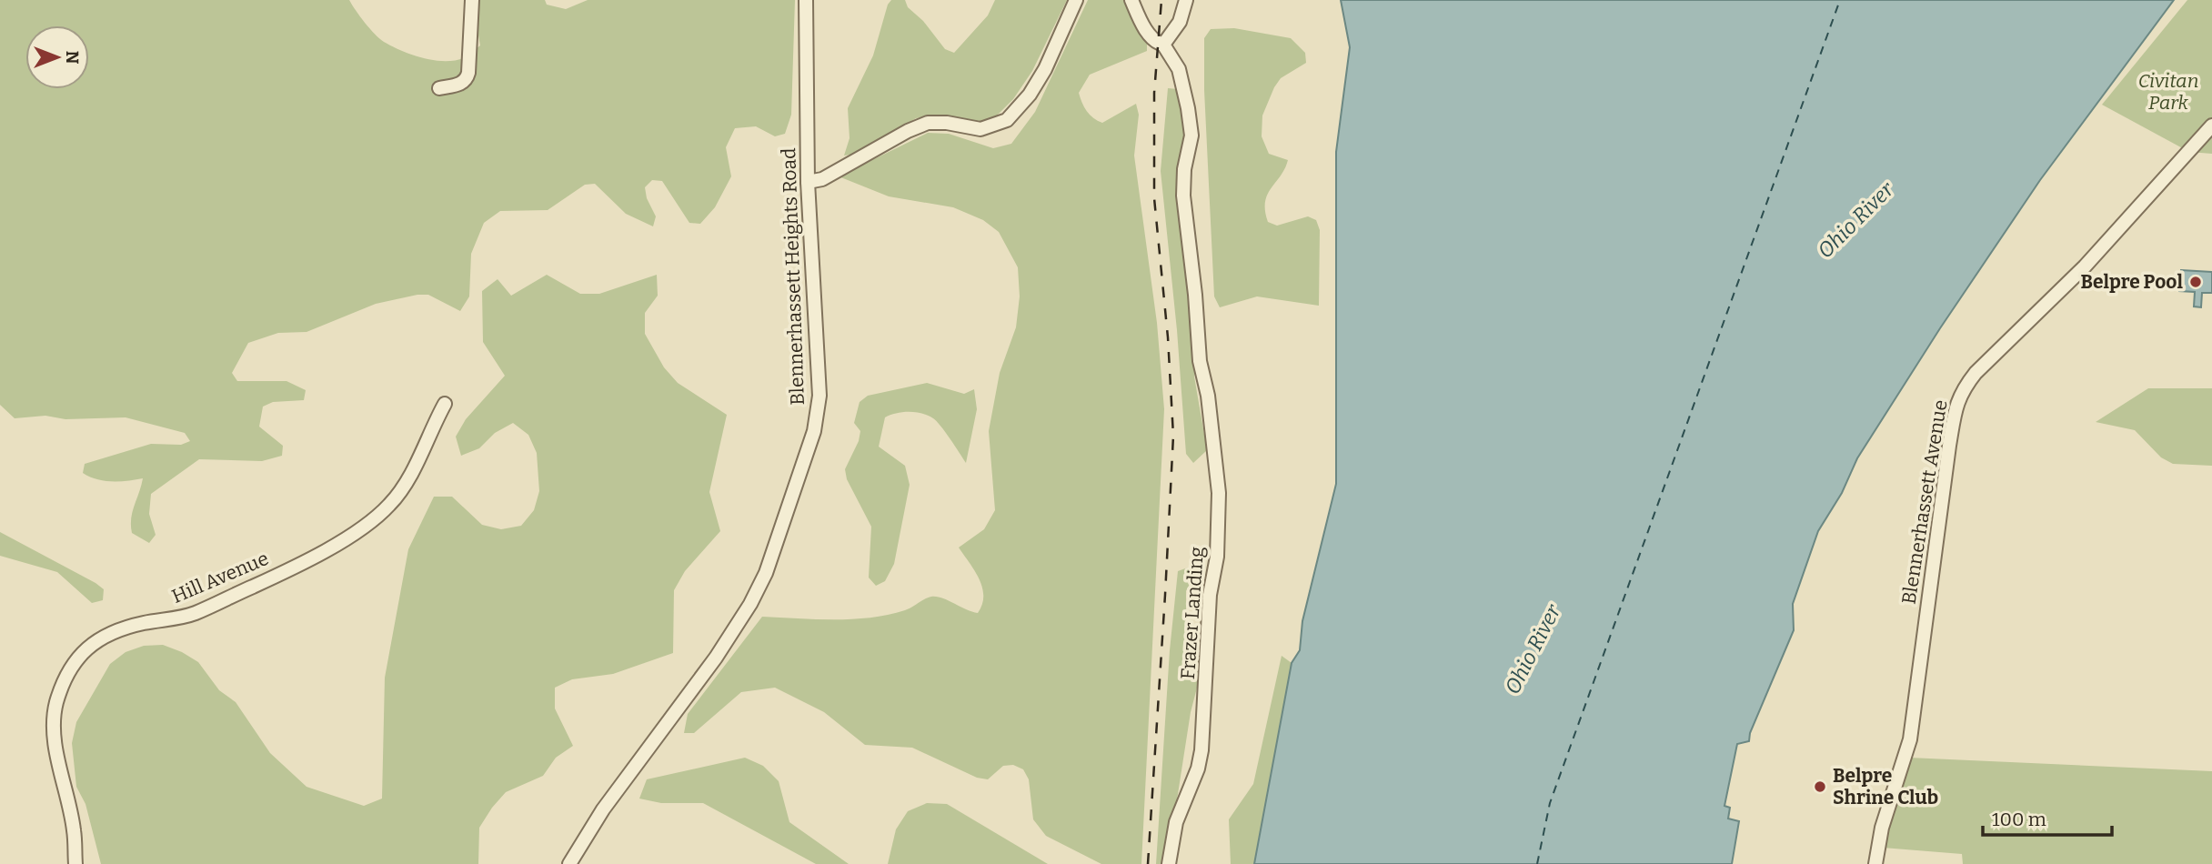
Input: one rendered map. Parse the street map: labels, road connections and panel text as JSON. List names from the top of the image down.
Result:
{
  "streets": {
    "street": [
      "Blennerhassett Heights Road",
      "Blennerhassett Avenue",
      "Hill Avenue",
      "Frazer Landing"
    ]
  },
  "water": ["Ohio River"],
  "parks": ["Civitan Park"],
  "places": ["Belpre Pool", "Belpre Shrine Club"],
  "scale_bar": "100 m",
  "north": "right"
}
